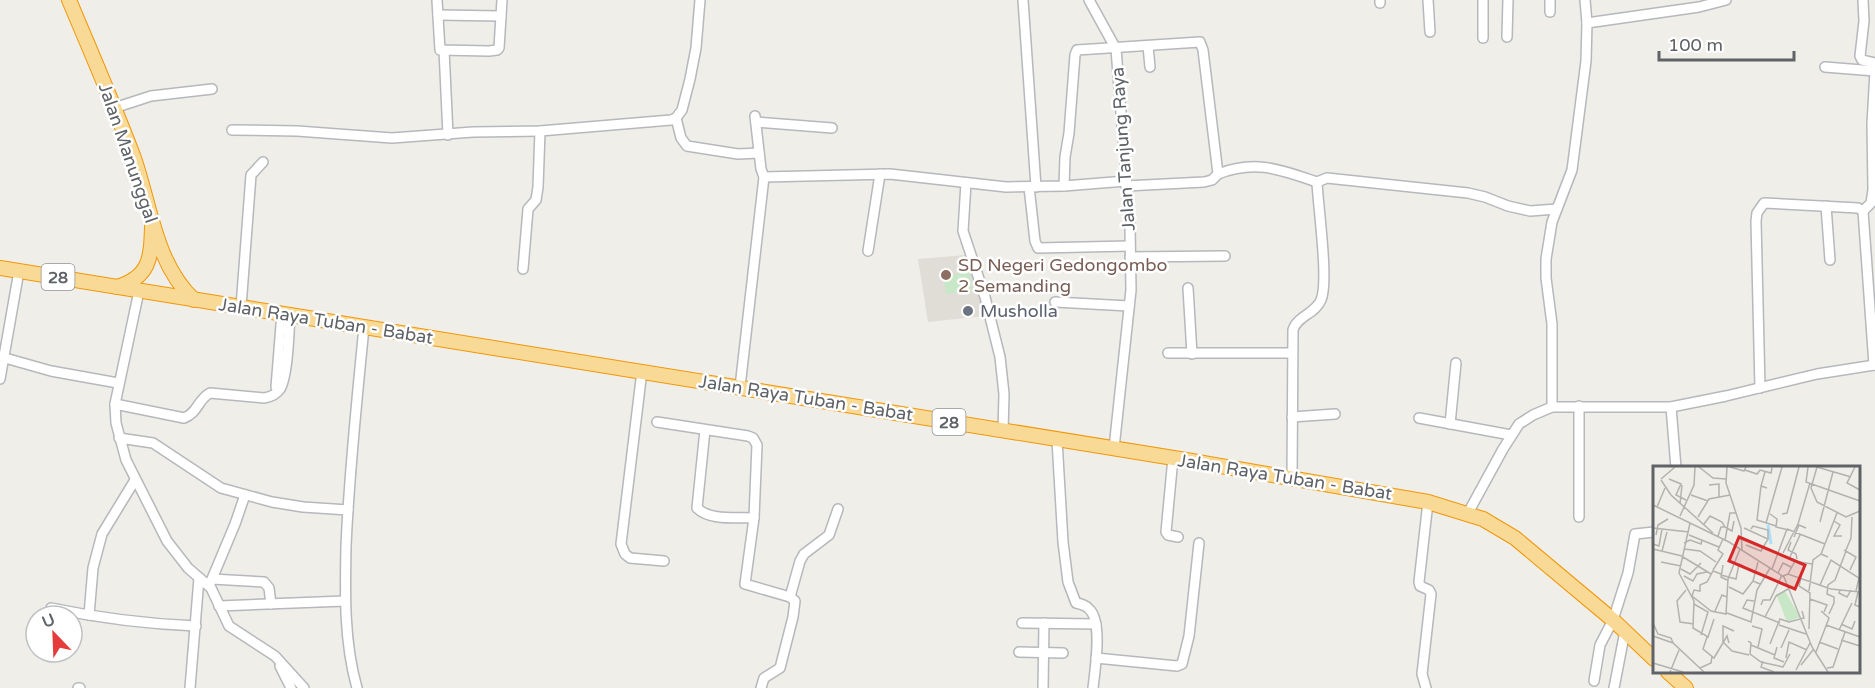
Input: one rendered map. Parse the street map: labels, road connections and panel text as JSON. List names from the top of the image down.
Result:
{
  "streets": {
    "highway": ["Jalan Manunggal", "28", "Jalan Raya Tuban - Babat"],
    "street": ["Jalan Tanjung Raya"]
  },
  "crossings": [
    ["Jalan Tanjung Raya", "Jalan Raya Tuban - Babat"],
    ["Jalan Manunggal", "Jalan Raya Tuban - Babat"],
    ["28", "Jalan Raya Tuban - Babat"]
  ],
  "places": ["SD Negeri Gedongombo 2 Semanding", "Musholla"],
  "scale_bar": "100 m",
  "north": "top left"
}
